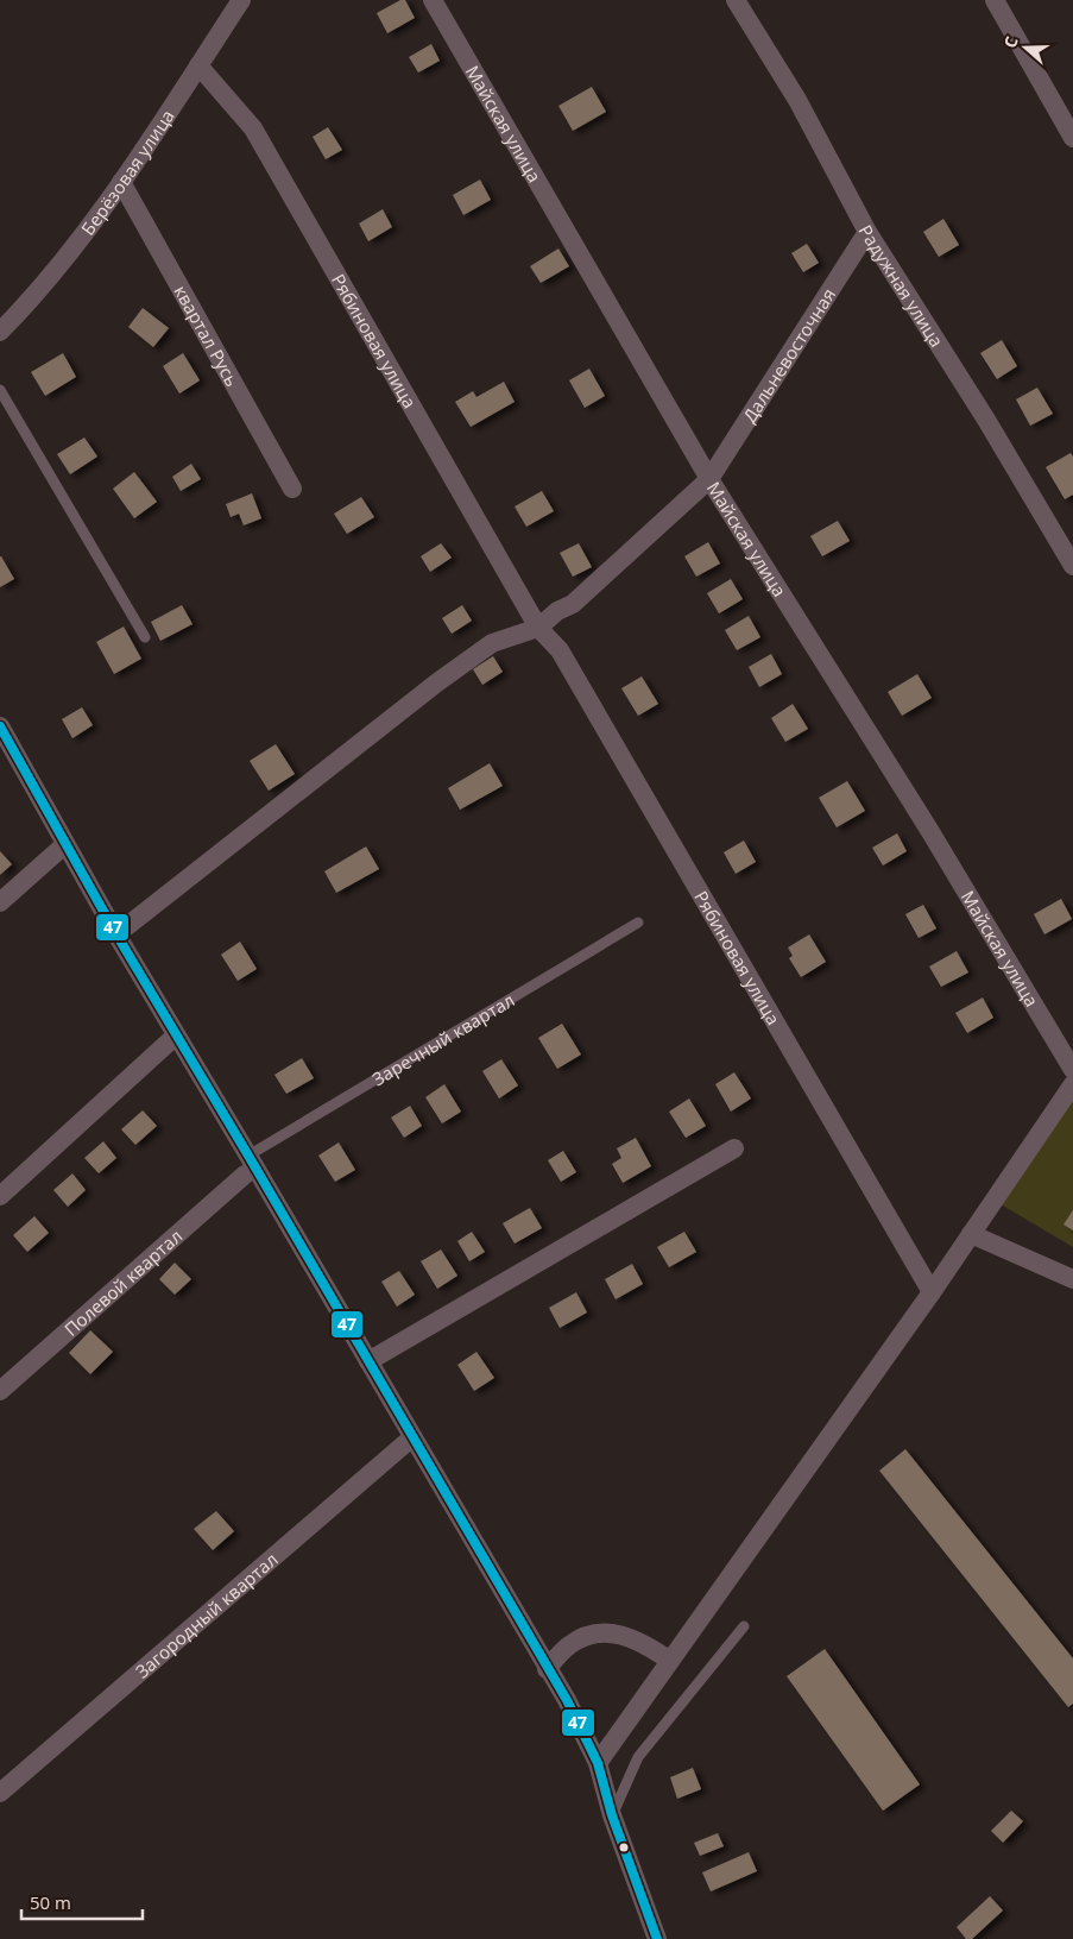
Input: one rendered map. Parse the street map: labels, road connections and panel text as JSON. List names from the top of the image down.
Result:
{
  "streets": {
    "street": [
      "Майская улица",
      "Берёзовая улица",
      "Радужная улица",
      "квартал Русь",
      "Рябиновая улица",
      "Дальневосточная",
      "Полевой квартал",
      "Загородный квартал"
    ],
    "lane": ["Заречный квартал"]
  },
  "crossings": [
    ["Майская улица", "Дальневосточная"],
    ["Берёзовая улица", "квартал Русь"],
    ["Берёзовая улица", "Рябиновая улица"],
    ["Радужная улица", "Дальневосточная"]
  ],
  "lines": ["transit line 47"],
  "scale_bar": "50 m",
  "north": "left"
}
